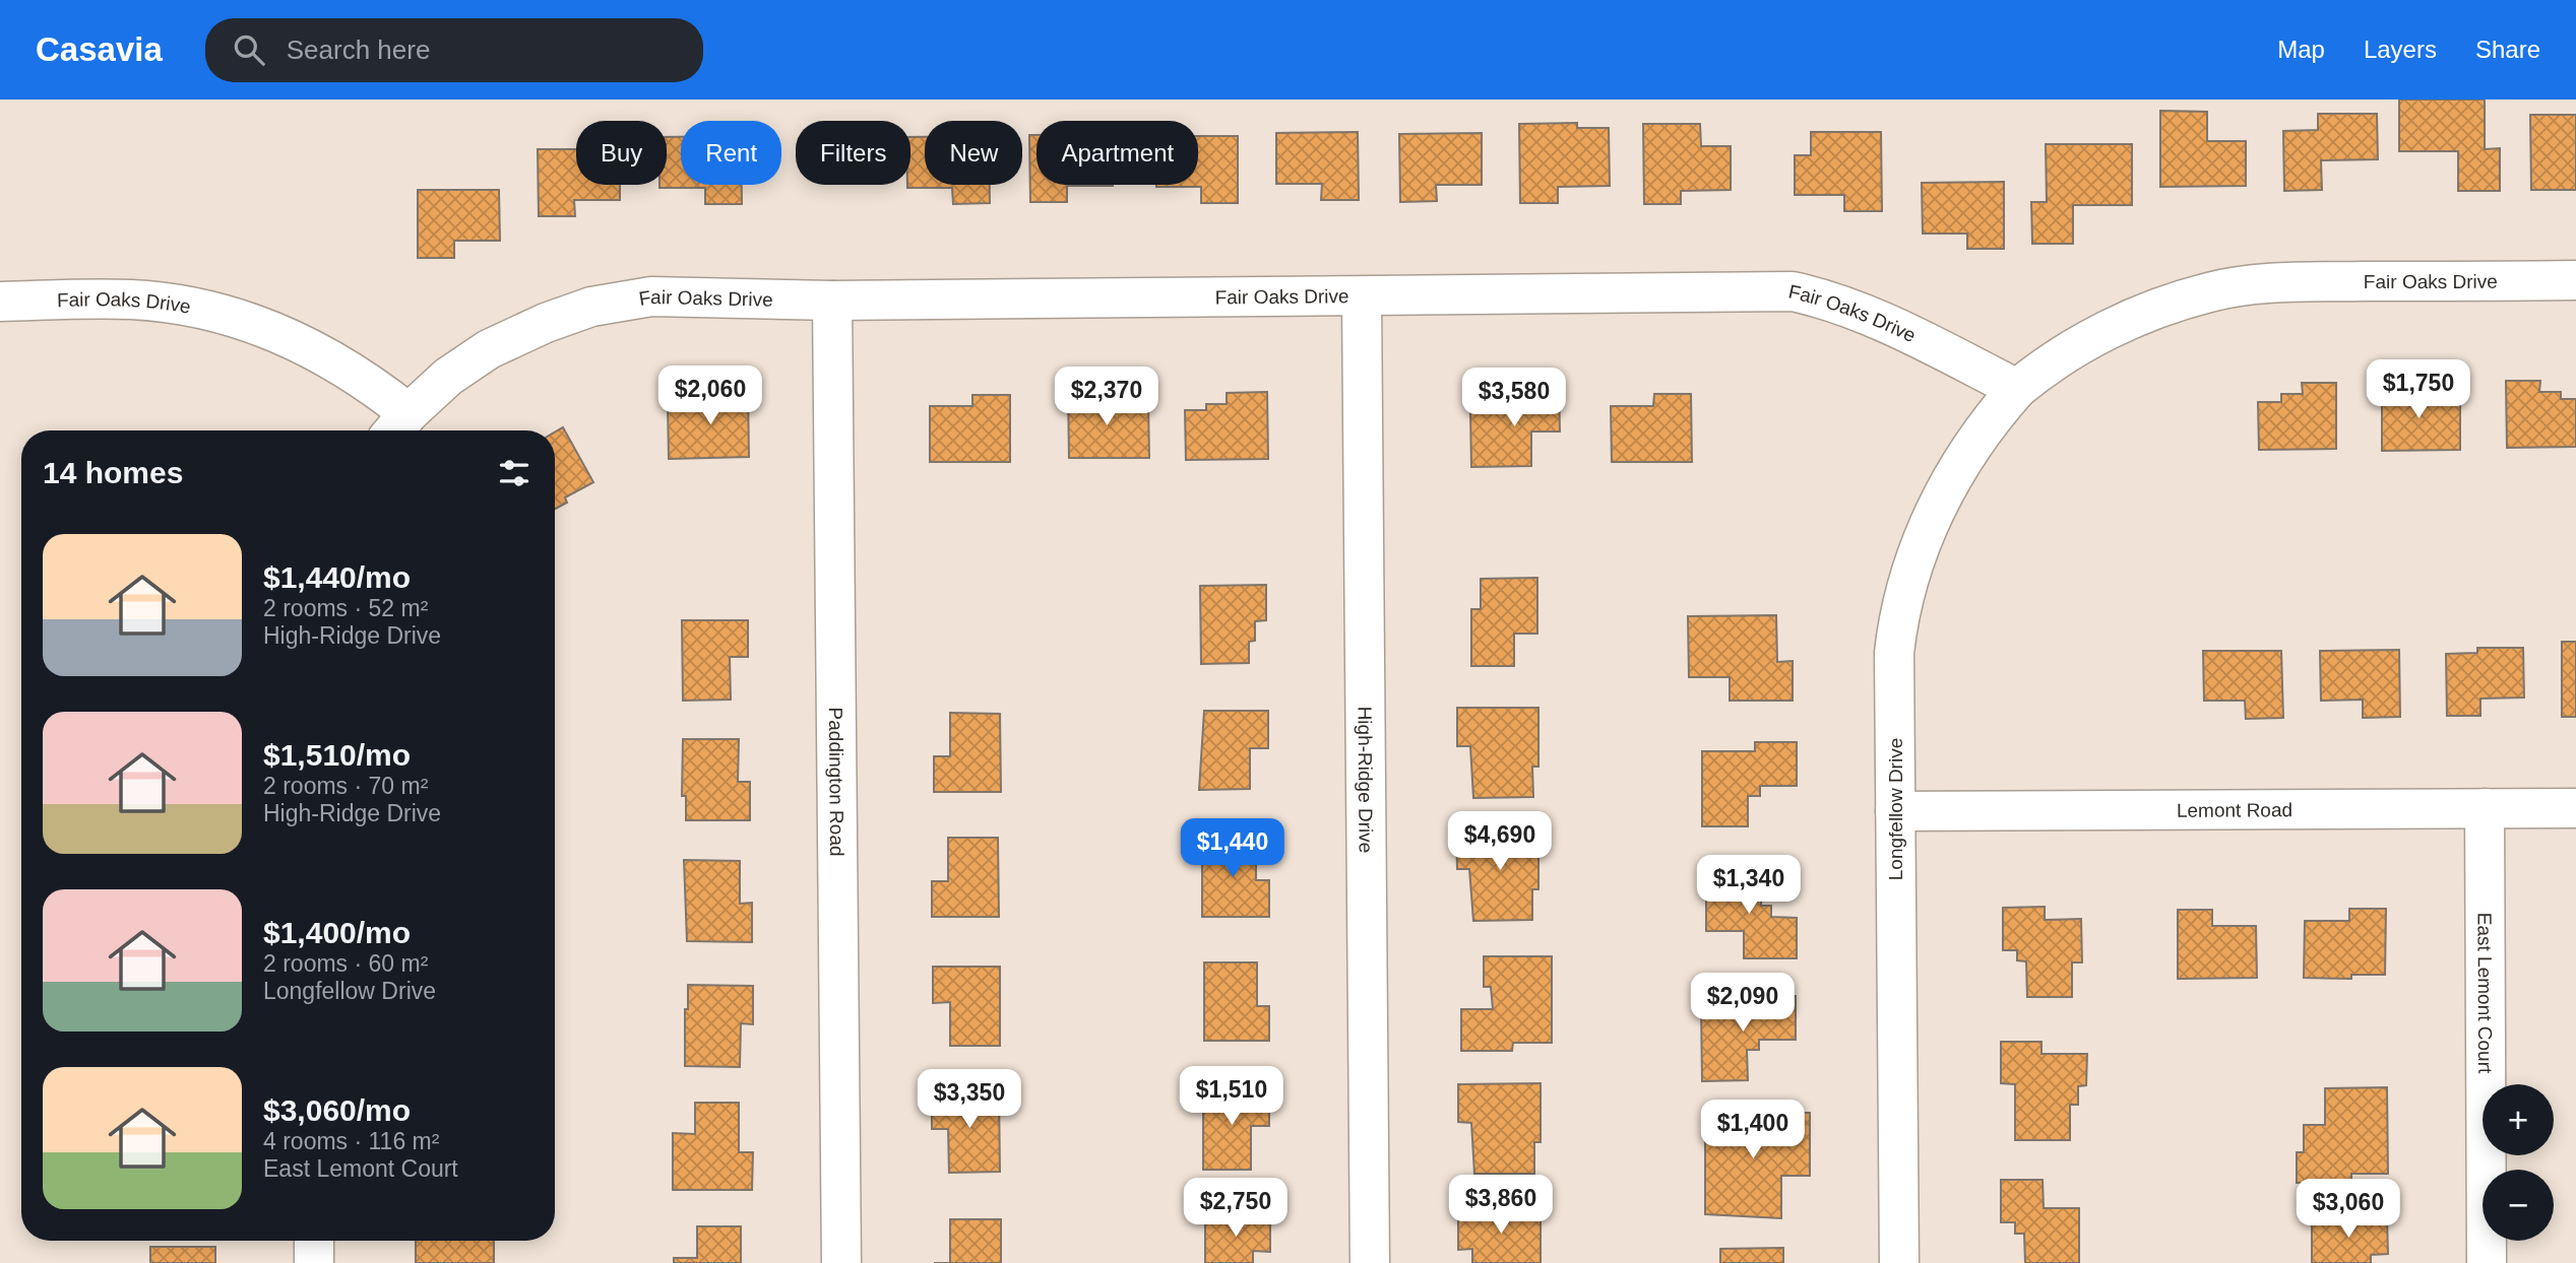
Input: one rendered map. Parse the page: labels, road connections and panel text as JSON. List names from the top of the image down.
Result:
{
  "streets": {
    "street": [
      "Fair Oaks Drive",
      "High-Ridge Drive",
      "Paddington Road",
      "Longfellow Drive",
      "Lemont Road",
      "East Lemont Court"
    ]
  },
  "crossings": [
    ["Fair Oaks Drive", "High-Ridge Drive"],
    ["Fair Oaks Drive", "Paddington Road"],
    ["Fair Oaks Drive", "Longfellow Drive"],
    ["Longfellow Drive", "Lemont Road"],
    ["Lemont Road", "East Lemont Court"]
  ],
  "page": {
    "header": "Casavia",
    "search": "Search here",
    "nav": ["Map", "Layers", "Share"],
    "chip": [
      "Buy",
      "Rent",
      "Filters",
      "New",
      "Apartment"
    ],
    "price": [
      "$1,750",
      "$2,060",
      "$2,370",
      "$3,580",
      "$4,690",
      "$1,440",
      "$1,340",
      "$2,090",
      "$1,510",
      "$3,350",
      "$1,400",
      "$3,860",
      "$2,750",
      "$3,060"
    ],
    "heading": "14 homes",
    "list": [
      {
        "name": "$1,440/mo",
        "note": "2 rooms · 52 m² · High-Ridge Drive"
      },
      {
        "name": "$1,510/mo",
        "note": "2 rooms · 70 m² · High-Ridge Drive"
      },
      {
        "name": "$1,400/mo",
        "note": "2 rooms · 60 m² · Longfellow Drive"
      },
      {
        "name": "$3,060/mo",
        "note": "4 rooms · 116 m² · East Lemont Court"
      }
    ],
    "map_buttons": ["+", "−"]
  }
}
